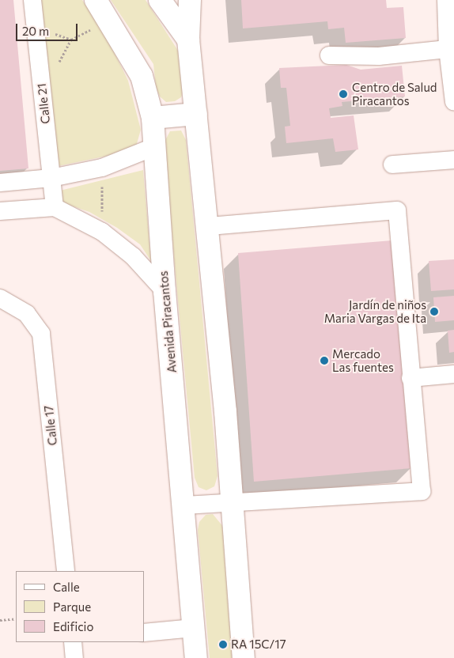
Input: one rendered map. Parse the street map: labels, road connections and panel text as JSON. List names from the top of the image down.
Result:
{
  "streets": {
    "street": ["Calle 21", "Avenida Piracantos", "Calle 17"]
  },
  "places": [
    "Centro de Salud Piracantos",
    "Jardín de niños Maria Vargas de Ita",
    "Mercado Las fuentes",
    "RA 15C/17"
  ],
  "legend": ["Calle", "Parque", "Edificio"],
  "scale_bar": "20 m"
}
